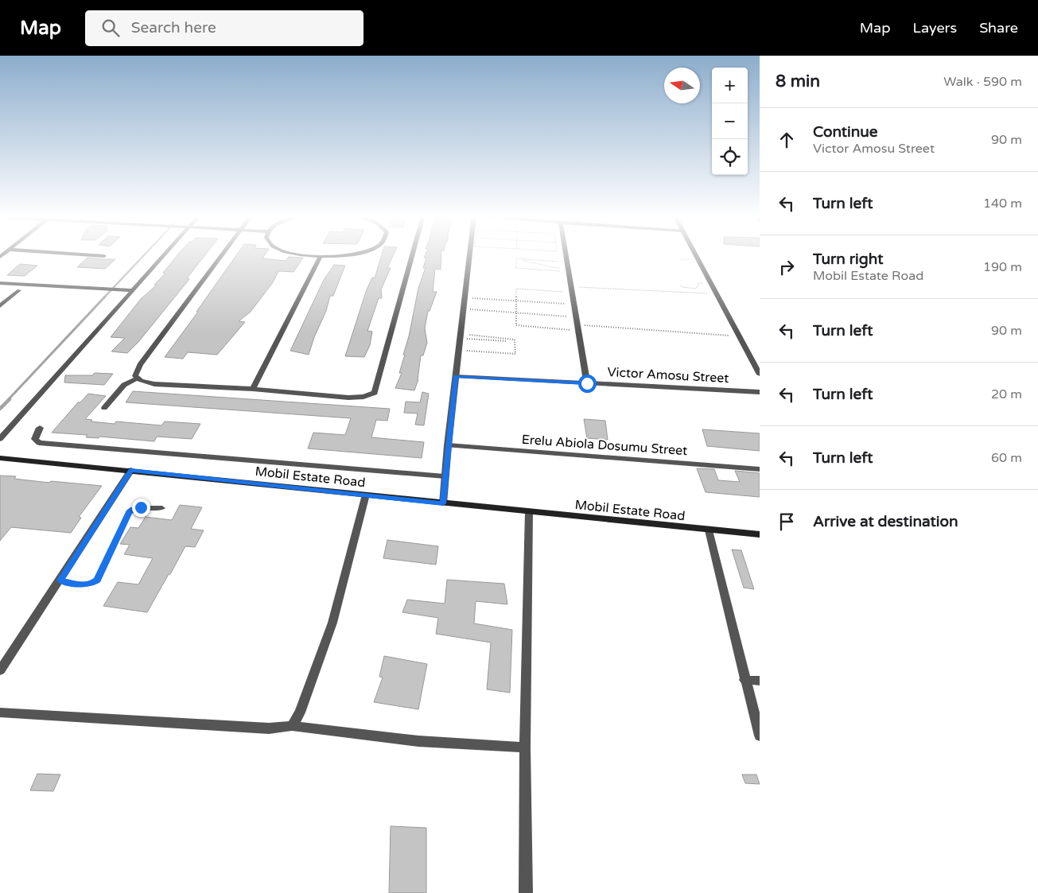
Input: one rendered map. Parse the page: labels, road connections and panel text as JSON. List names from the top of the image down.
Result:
{
  "streets": {
    "main road": ["Mobil Estate Road"],
    "street": ["Victor Amosu Street", "Erelu Abiola Dosumu Street"]
  },
  "north": "left",
  "page": {
    "header": "Map",
    "search": "Search here",
    "nav": ["Map", "Layers", "Share"],
    "heading": ["8 min", "Walk · 590 m"],
    "map_buttons": ["+", "−"],
    "list": [
      ["Continue", "Victor Amosu Street", "90 m"],
      ["Turn left", "140 m"],
      ["Turn right", "Mobil Estate Road", "190 m"],
      ["Turn left", "90 m"],
      ["Turn left", "20 m"],
      ["Turn left", "60 m"],
      "Arrive at destination"
    ]
  }
}
